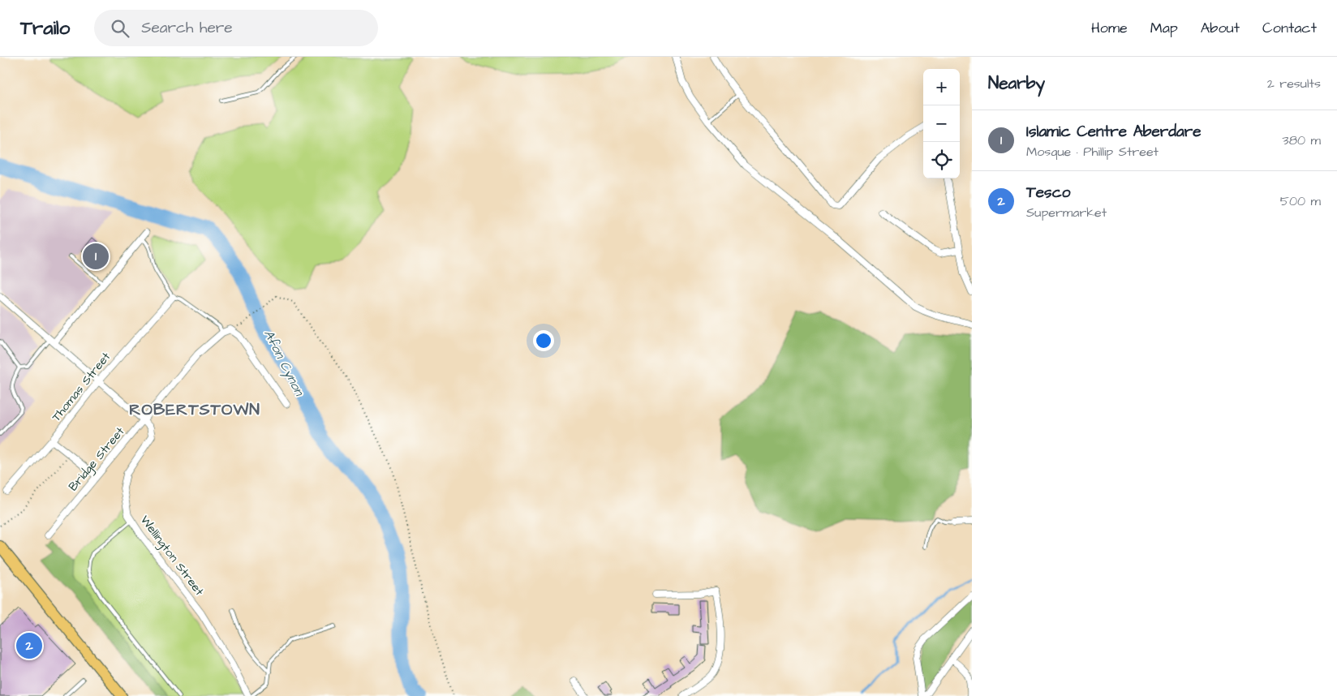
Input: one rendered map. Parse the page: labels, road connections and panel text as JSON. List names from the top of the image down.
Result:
{
  "streets": {
    "street": ["Thomas Street", "Bridge Street", "Wellington Street"]
  },
  "crossings": [
    ["Thomas Street", "Wellington Street"],
    ["Bridge Street", "Wellington Street"]
  ],
  "districts": ["ROBERTSTOWN"],
  "water": ["Afon Cynon"],
  "page": {
    "header": "Trailo",
    "search": "Search here",
    "nav": [
      "Home",
      "Map",
      "About",
      "Contact"
    ],
    "heading": ["Nearby", "2 results"],
    "map_buttons": ["+", "−"],
    "list": [
      {
        "mark": "1",
        "name": "Islamic Centre Aberdare",
        "note": "Mosque · Phillip Street",
        "value": "380 m"
      },
      {
        "mark": "2",
        "name": "Tesco",
        "note": "Supermarket",
        "value": "500 m"
      }
    ],
    "pins": ["1", "2"]
  }
}
